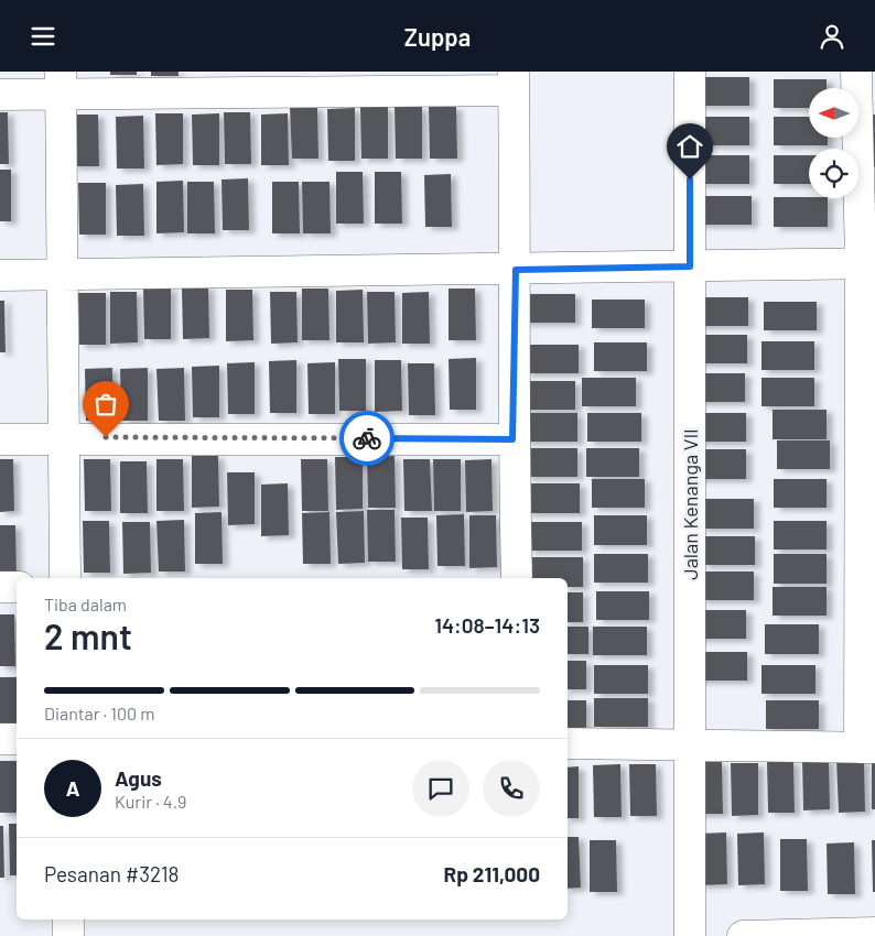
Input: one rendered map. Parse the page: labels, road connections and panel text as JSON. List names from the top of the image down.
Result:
{
  "streets": {
    "street": ["Jalan Kenanga VII"]
  },
  "north": "left",
  "page": {
    "header": "Zuppa",
    "heading": ["2 mnt", "Tiba dalam", "14:08–14:13"],
    "panel": [
      "Agus",
      "Kurir · 4.9",
      "Pesanan #3218",
      "Rp 211,000"
    ],
    "bar": "Diantar · 100 m",
    "round": "A"
  }
}
